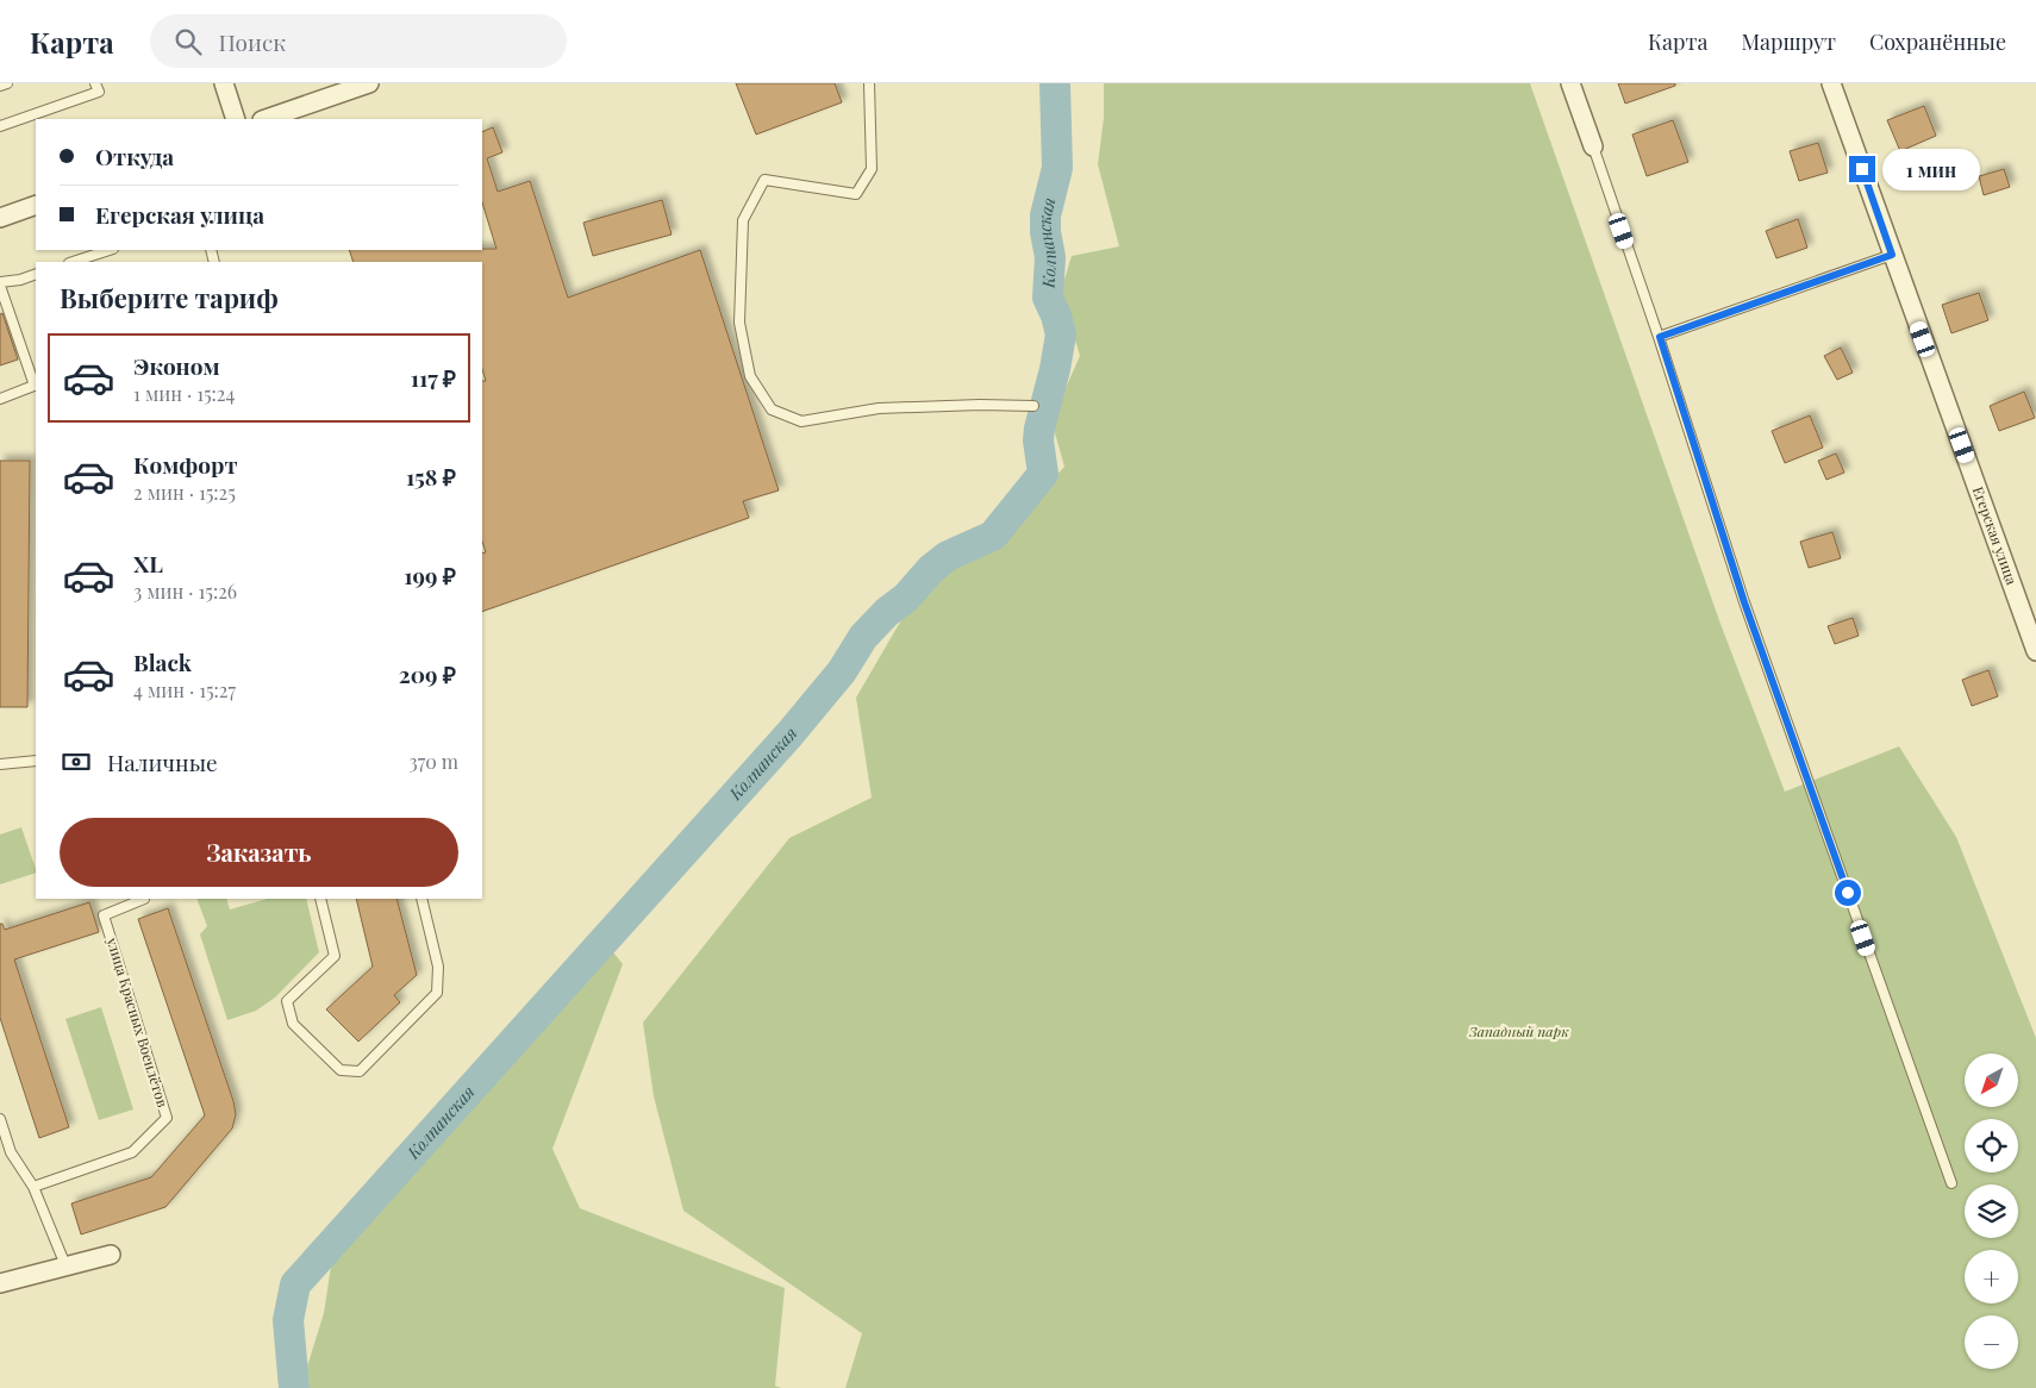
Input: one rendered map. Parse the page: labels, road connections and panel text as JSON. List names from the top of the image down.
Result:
{
  "streets": {
    "street": ["Егерская улица"],
    "lane": ["улица Красных Военлётов"]
  },
  "water": ["Колпанская"],
  "parks": ["Западный парк"],
  "north": "bottom left",
  "page": {
    "header": "Карта",
    "search": "Поиск",
    "nav": ["Карта", "Маршрут", "Сохранённые"],
    "banner": ["Откуда", "Егерская улица"],
    "bubble": "1 мин",
    "heading": "Выберите тариф",
    "list": [
      {
        "name": "Эконом",
        "note": "1 мин · 15:24",
        "value": "117 ₽"
      },
      {
        "name": "Комфорт",
        "note": "2 мин · 15:25",
        "value": "158 ₽"
      },
      {
        "name": "XL",
        "note": "3 мин · 15:26",
        "value": "199 ₽"
      },
      {
        "name": "Black",
        "note": "4 мин · 15:27",
        "value": "209 ₽"
      }
    ],
    "pay": ["Наличные", "370 m"],
    "buttons": "Заказать",
    "map_buttons": ["+", "−"]
  }
}
